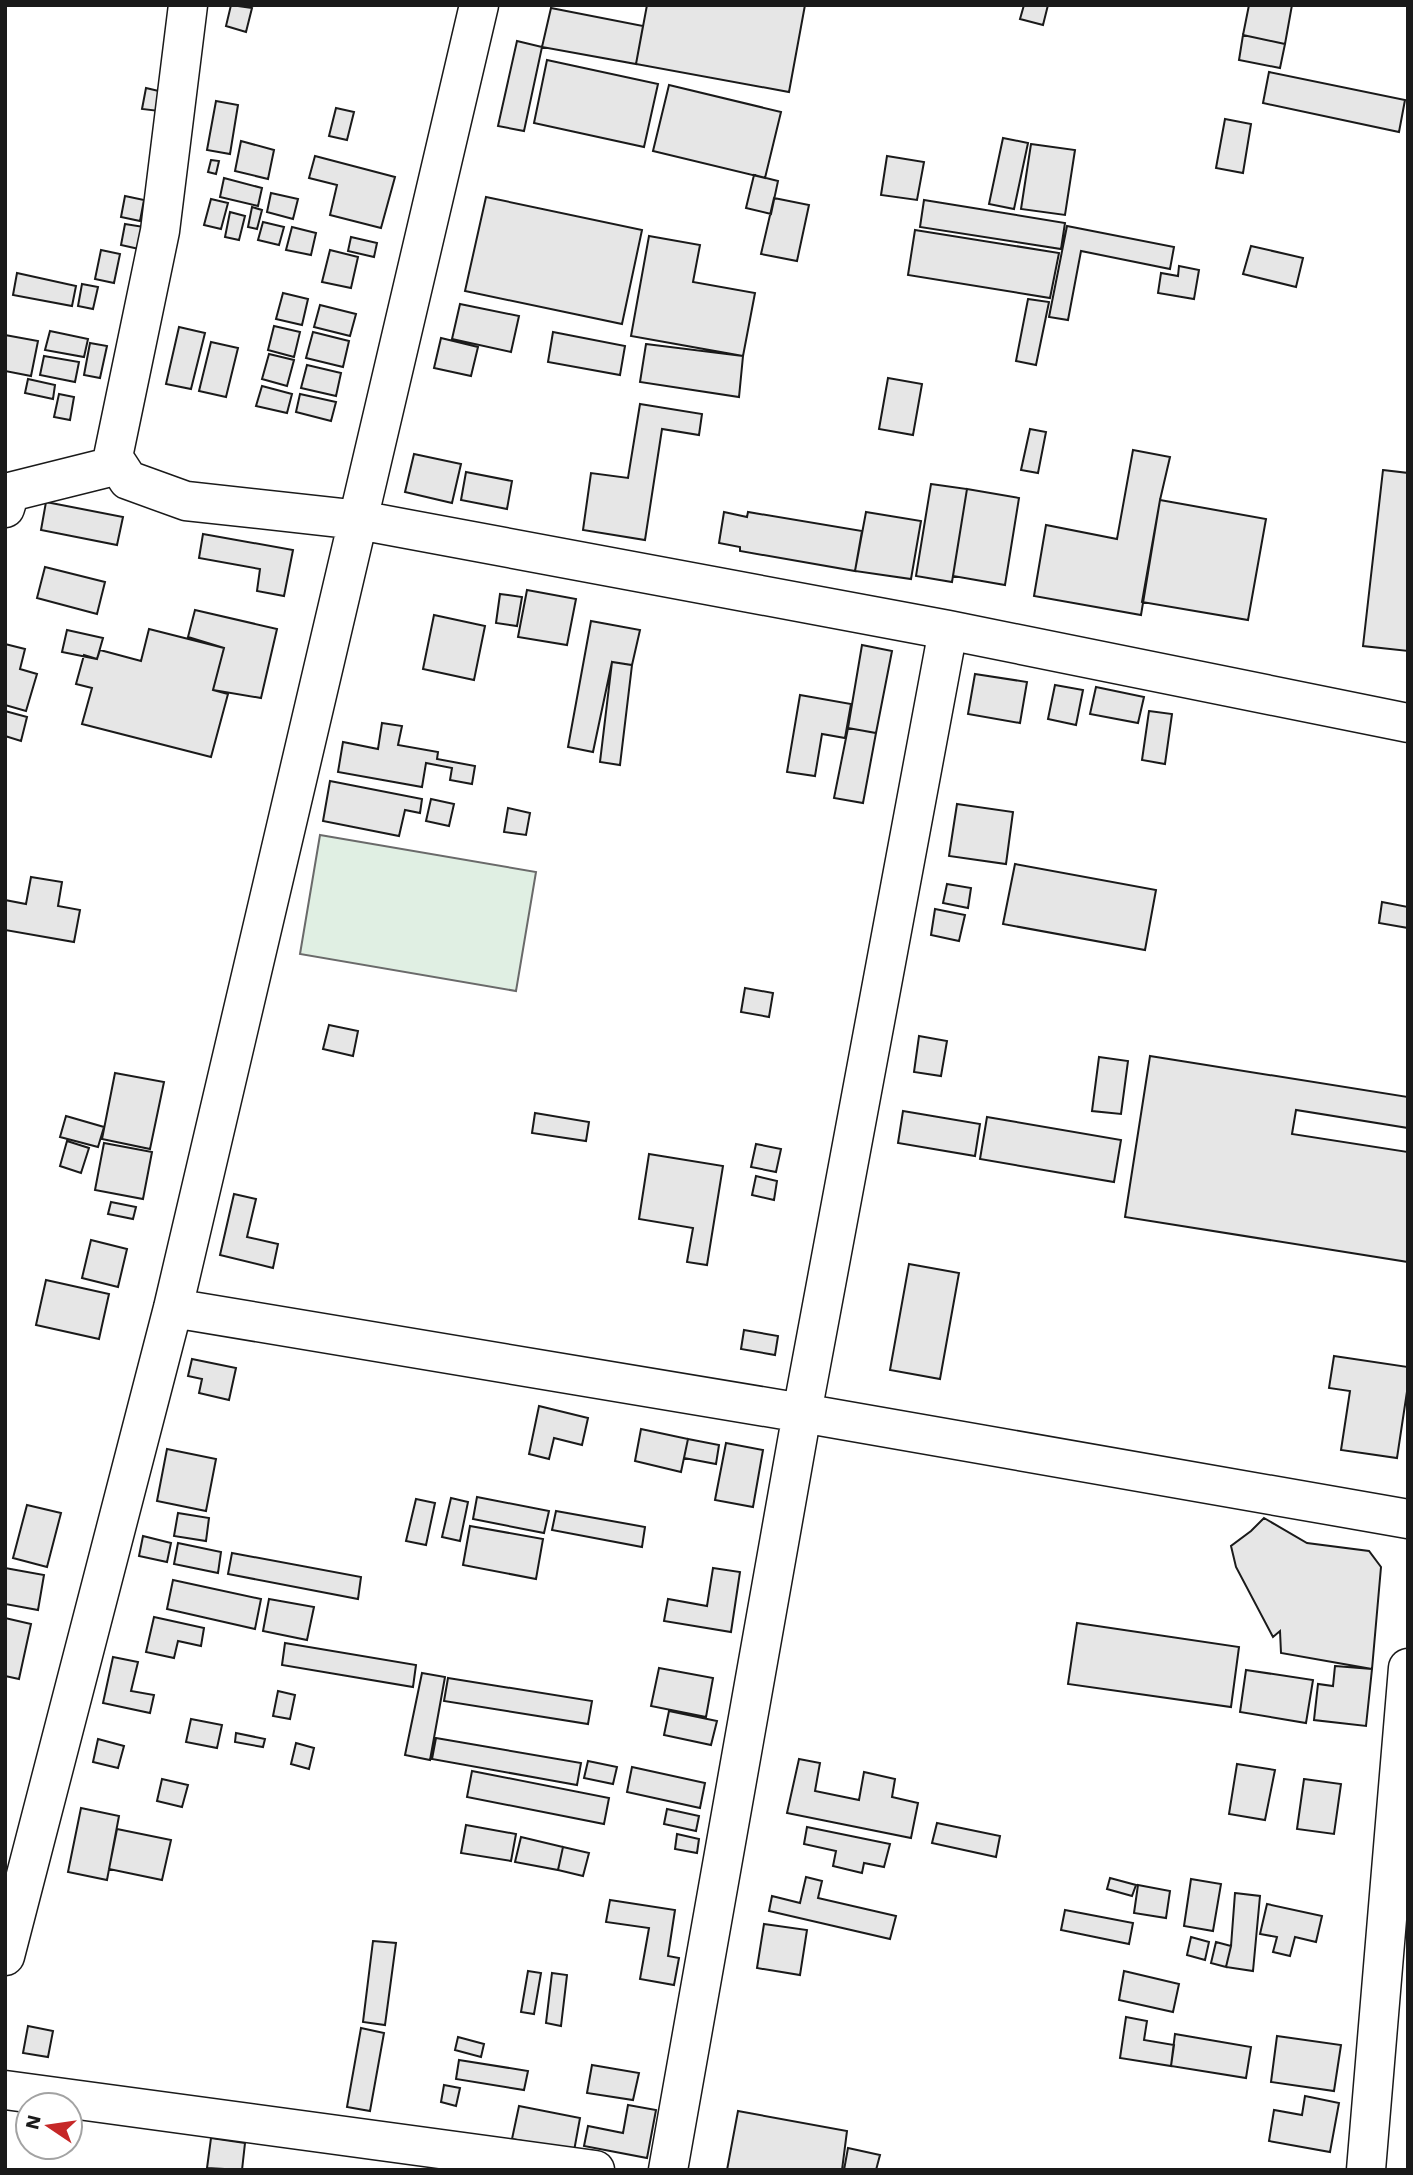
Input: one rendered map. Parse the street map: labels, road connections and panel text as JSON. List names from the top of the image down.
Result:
{
  "north": "left"
}
